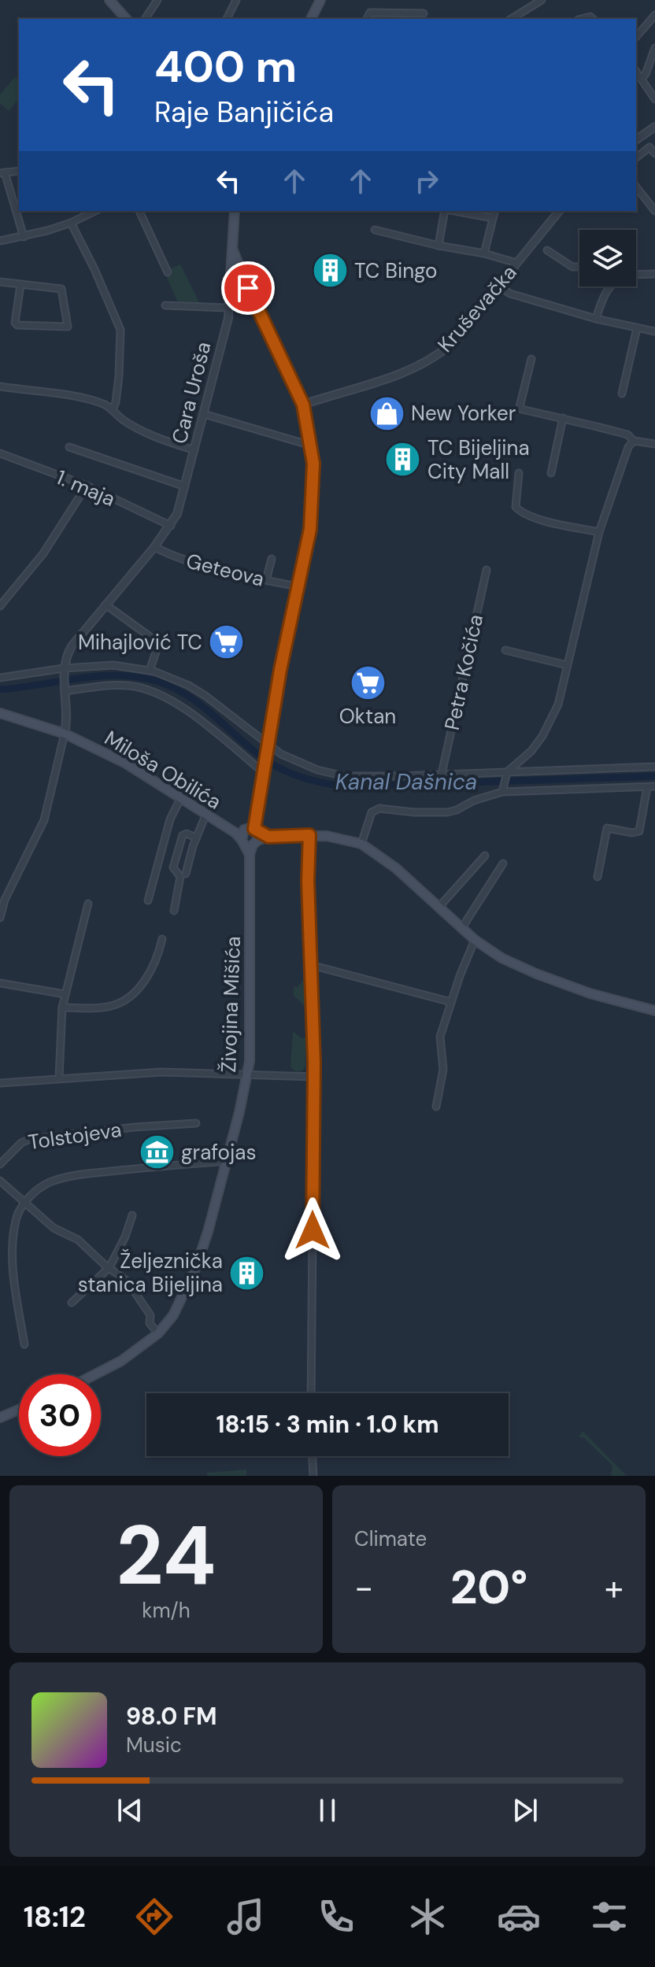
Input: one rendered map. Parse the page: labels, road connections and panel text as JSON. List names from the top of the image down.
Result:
{
  "streets": {
    "main road": ["Miloša Obilića", "Živojina Mišića"],
    "street": [
      "Kruševačka",
      "Cara Uroša",
      "1. maja",
      "Geteova",
      "Petra Kočića",
      "Tolstojeva"
    ]
  },
  "crossings": [
    ["Cara Uroša", "1. maja"],
    ["Cara Uroša", "Geteova"],
    ["Cara Uroša", "Miloša Obilića"],
    ["Živojina Mišića", "Tolstojeva"]
  ],
  "water": ["Kanal Dašnica"],
  "places": {
    "building": ["TC Bingo", "TC Bijeljina City Mall", "Željeznička stanica Bijeljina"],
    "shop": ["New Yorker"],
    "supermarket": ["Mihajlović TC", "Oktan"],
    "museum": ["grafojas"]
  },
  "page": {
    "turn": ["400 m", "Raje Banjičića"],
    "limit": "30",
    "trip": "18:15 · 3 min · 1.0 km",
    "tile": [
      ["24", "km/h"],
      "Climate"
    ],
    "heat": ["−", "20°", "+"],
    "song": ["98.0 FM", "Music"],
    "tabs": "18:12"
  }
}
